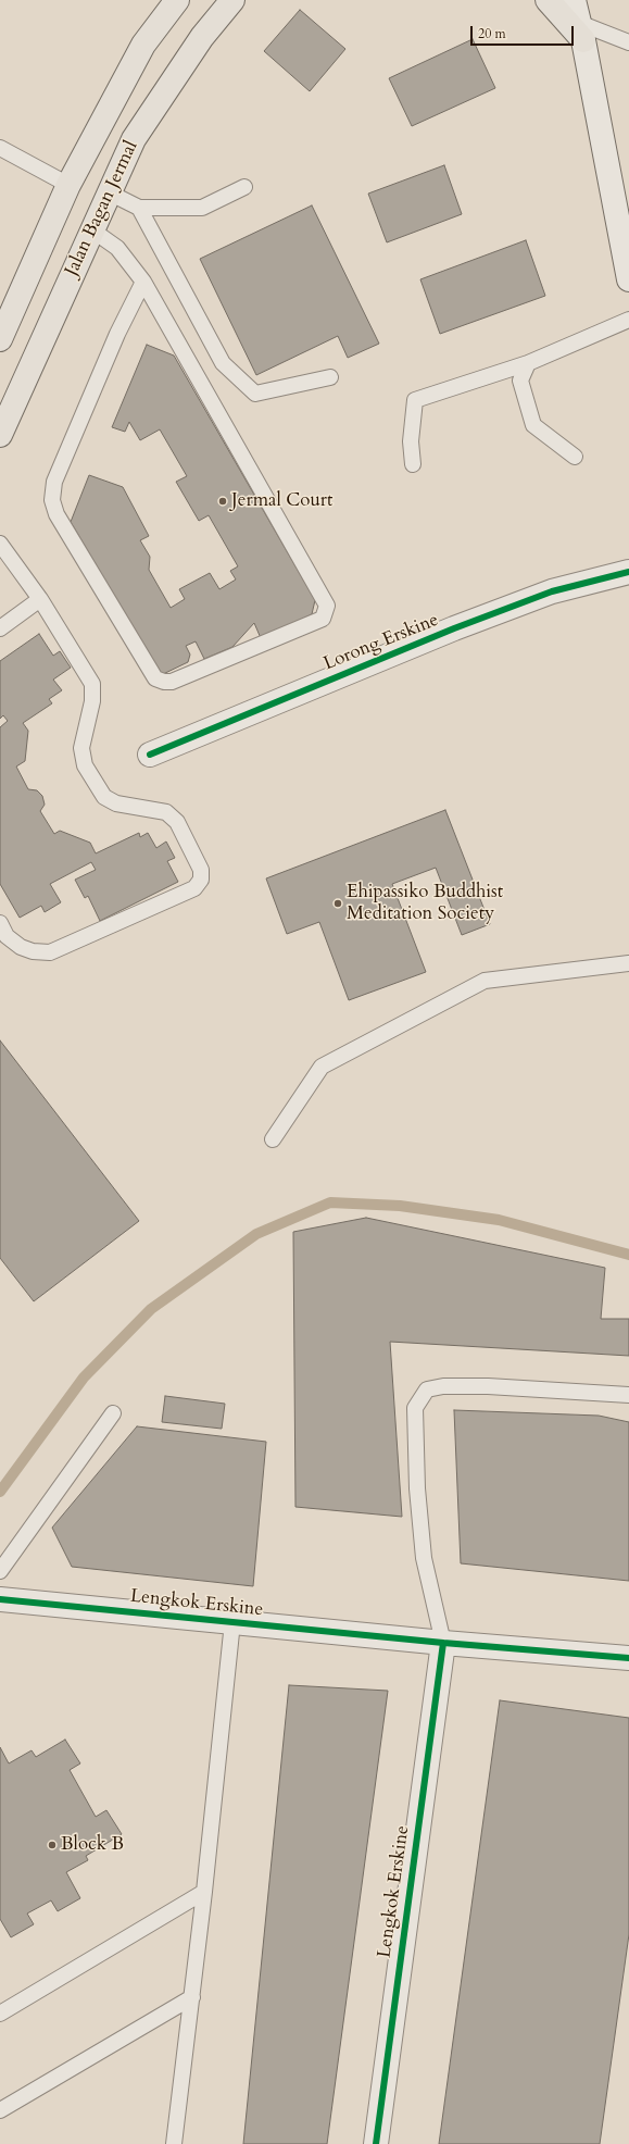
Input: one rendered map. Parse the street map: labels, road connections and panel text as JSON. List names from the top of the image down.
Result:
{
  "streets": {
    "main road": ["Jalan Bagan Jermal"],
    "street": ["Lorong Erskine", "Lengkok Erskine"]
  },
  "places": ["Jermal Court", "Ehipassiko Buddhist Meditation Society", "Block B"],
  "scale_bar": "20 m"
}
